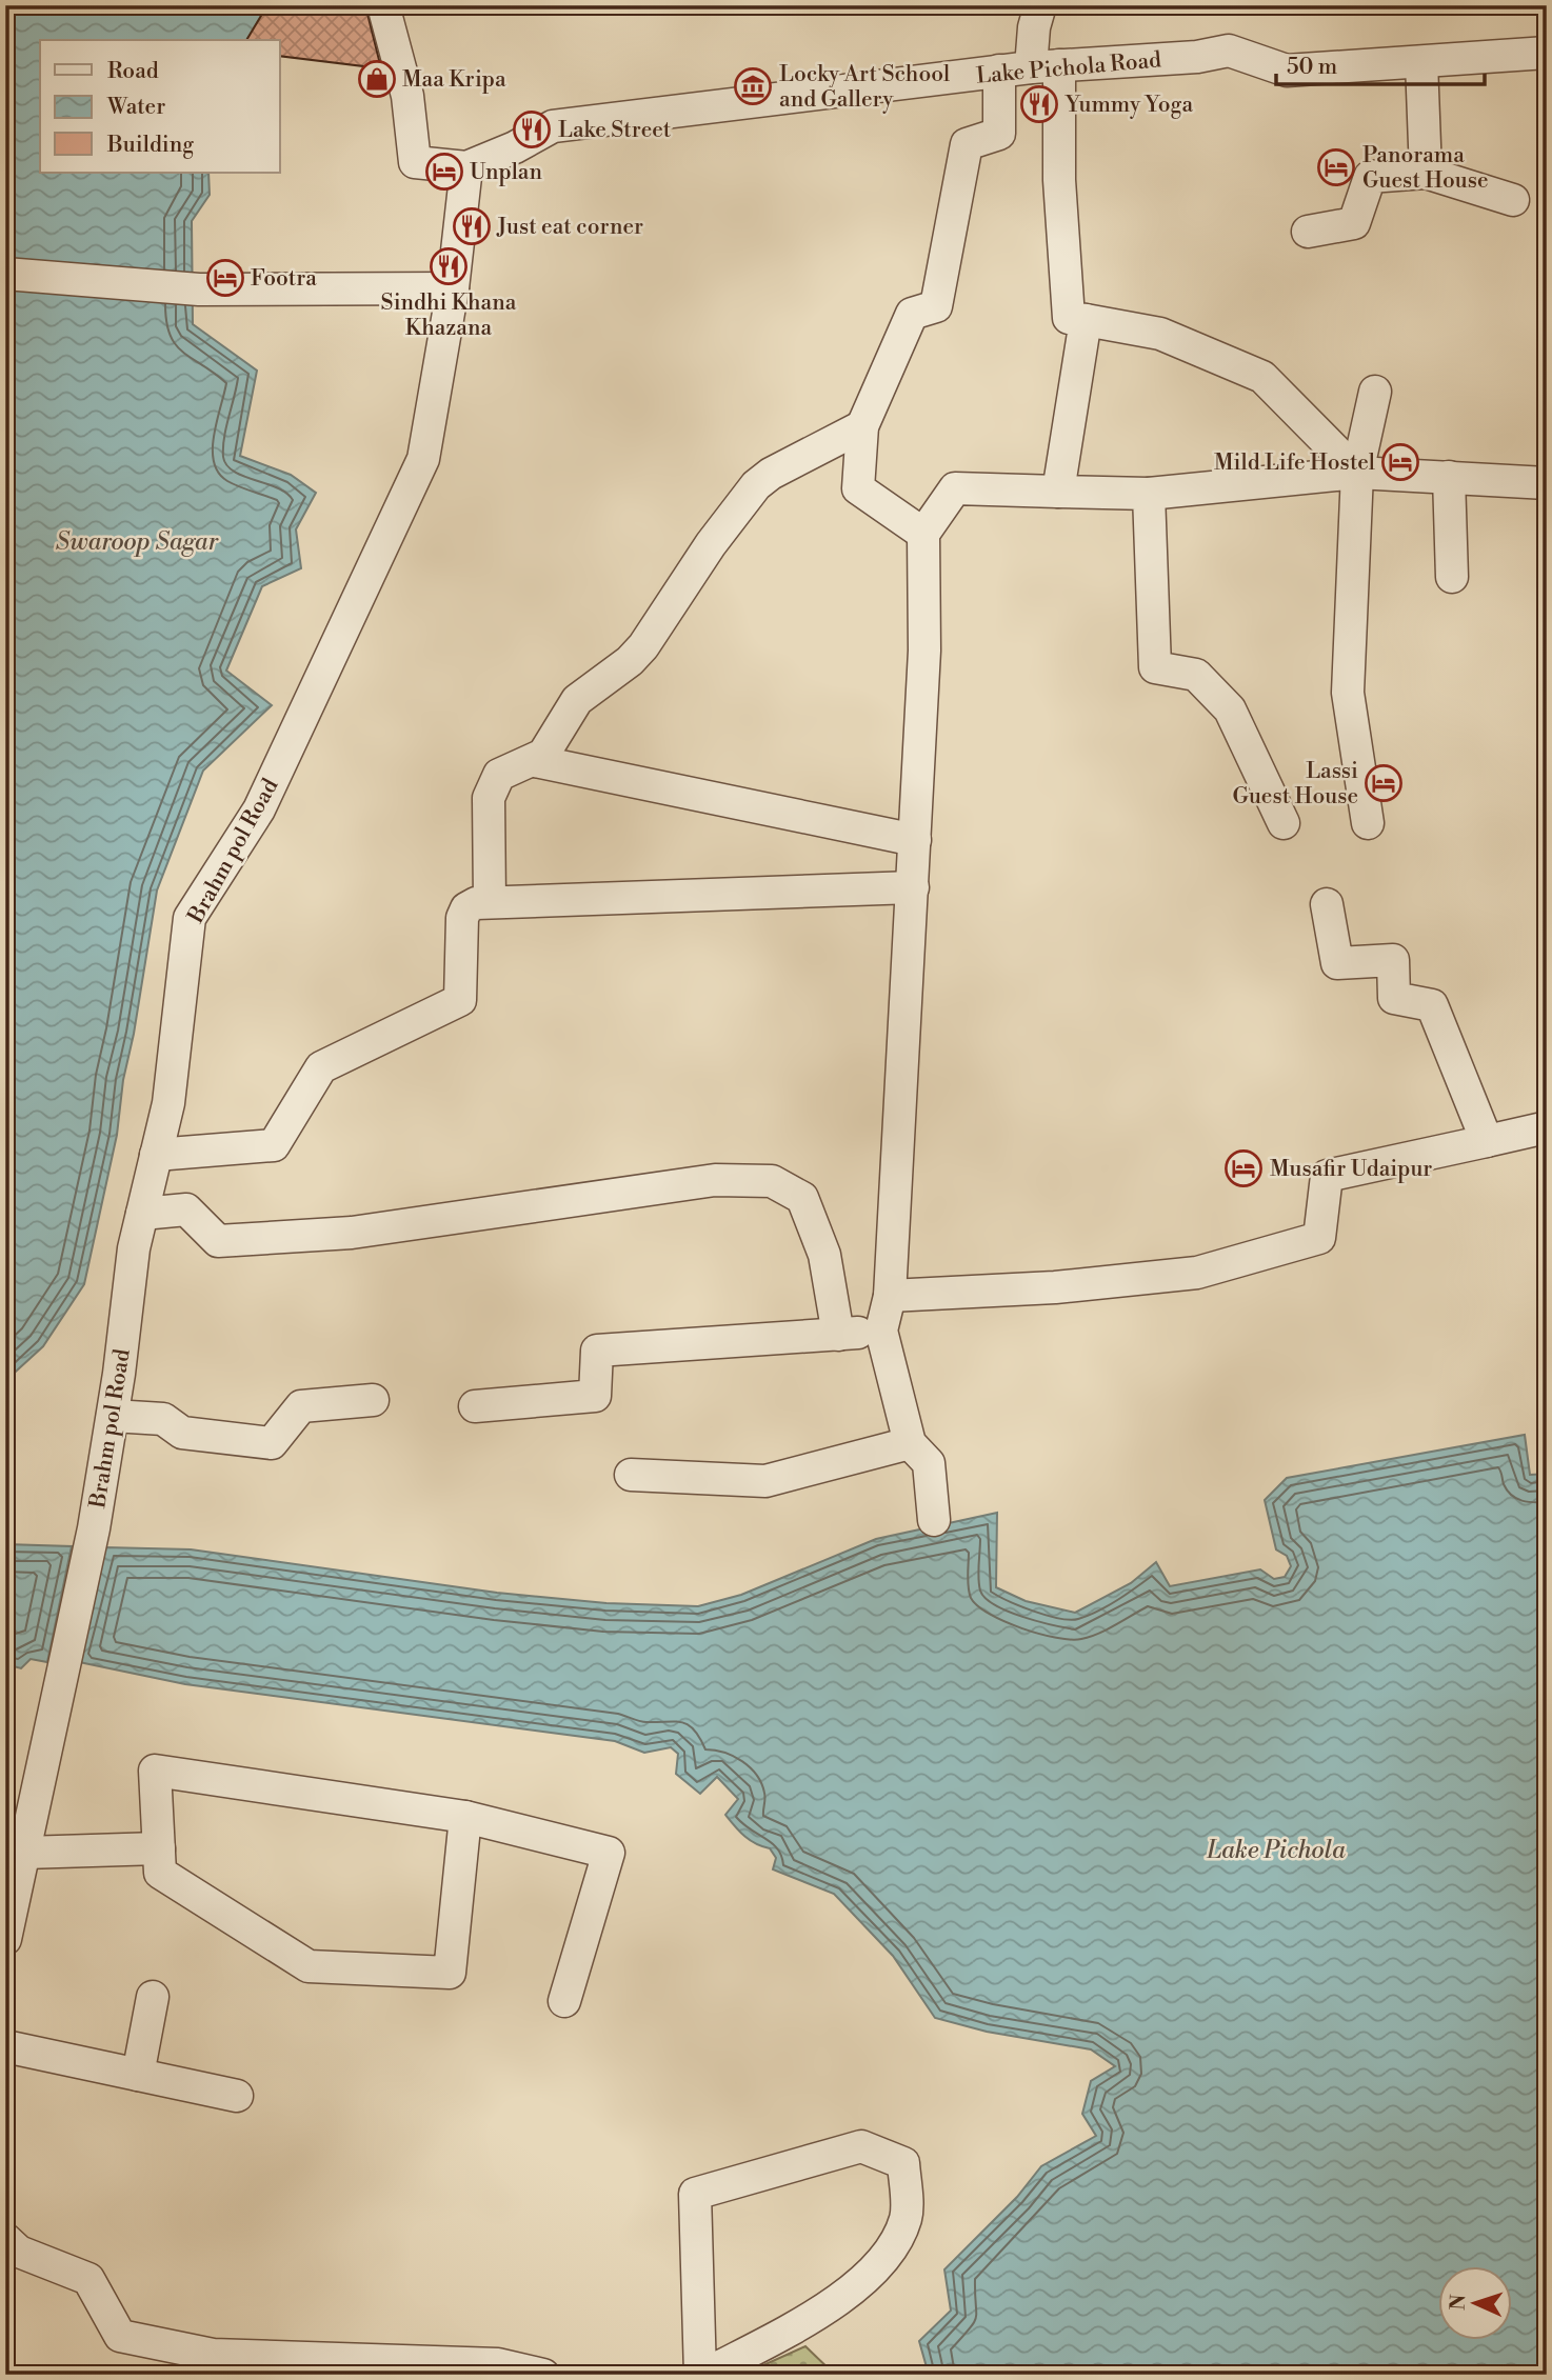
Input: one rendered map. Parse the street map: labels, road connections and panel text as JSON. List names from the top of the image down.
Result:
{
  "streets": {
    "street": ["Lake Pichola Road", "Brahm pol Road"]
  },
  "crossings": [
    ["Lake Pichola Road", "Brahm pol Road"]
  ],
  "water": ["Swaroop Sagar", "Lake Pichola"],
  "places": {
    "shop": ["Maa Kripa"],
    "museum": ["Locky Art School and Gallery"],
    "restaurant": [
      "Yummy Yoga",
      "Lake Street",
      "Just eat corner",
      "Sindhi Khana Khazana"
    ],
    "hotel": [
      "Panorama Guest House",
      "Unplan",
      "Footra",
      "Mild Life Hostel",
      "Lassi Guest House",
      "Musafir Udaipur"
    ]
  },
  "legend": ["Road", "Water", "Building"],
  "scale_bar": "50 m",
  "north": "left"
}
